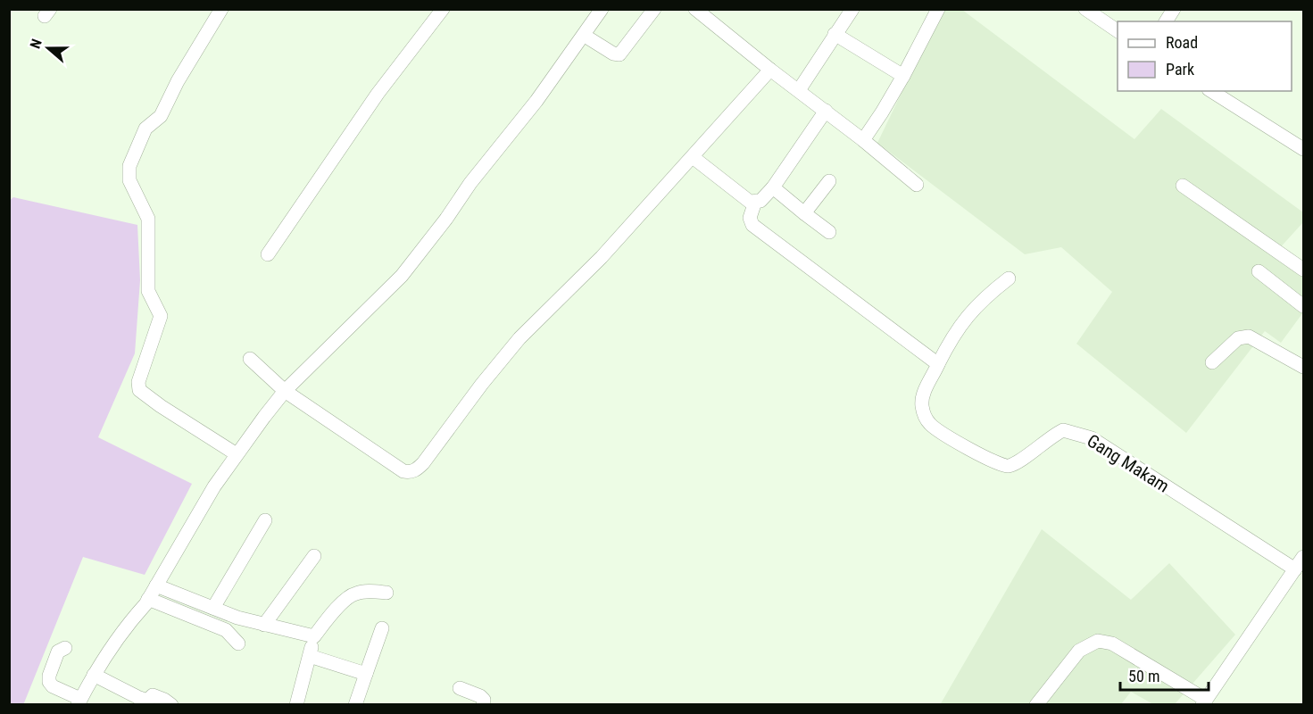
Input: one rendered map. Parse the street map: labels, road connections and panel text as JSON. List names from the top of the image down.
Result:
{
  "streets": {
    "street": ["Gang Makam"]
  },
  "legend": ["Road", "Park"],
  "scale_bar": "50 m",
  "north": "left"
}
